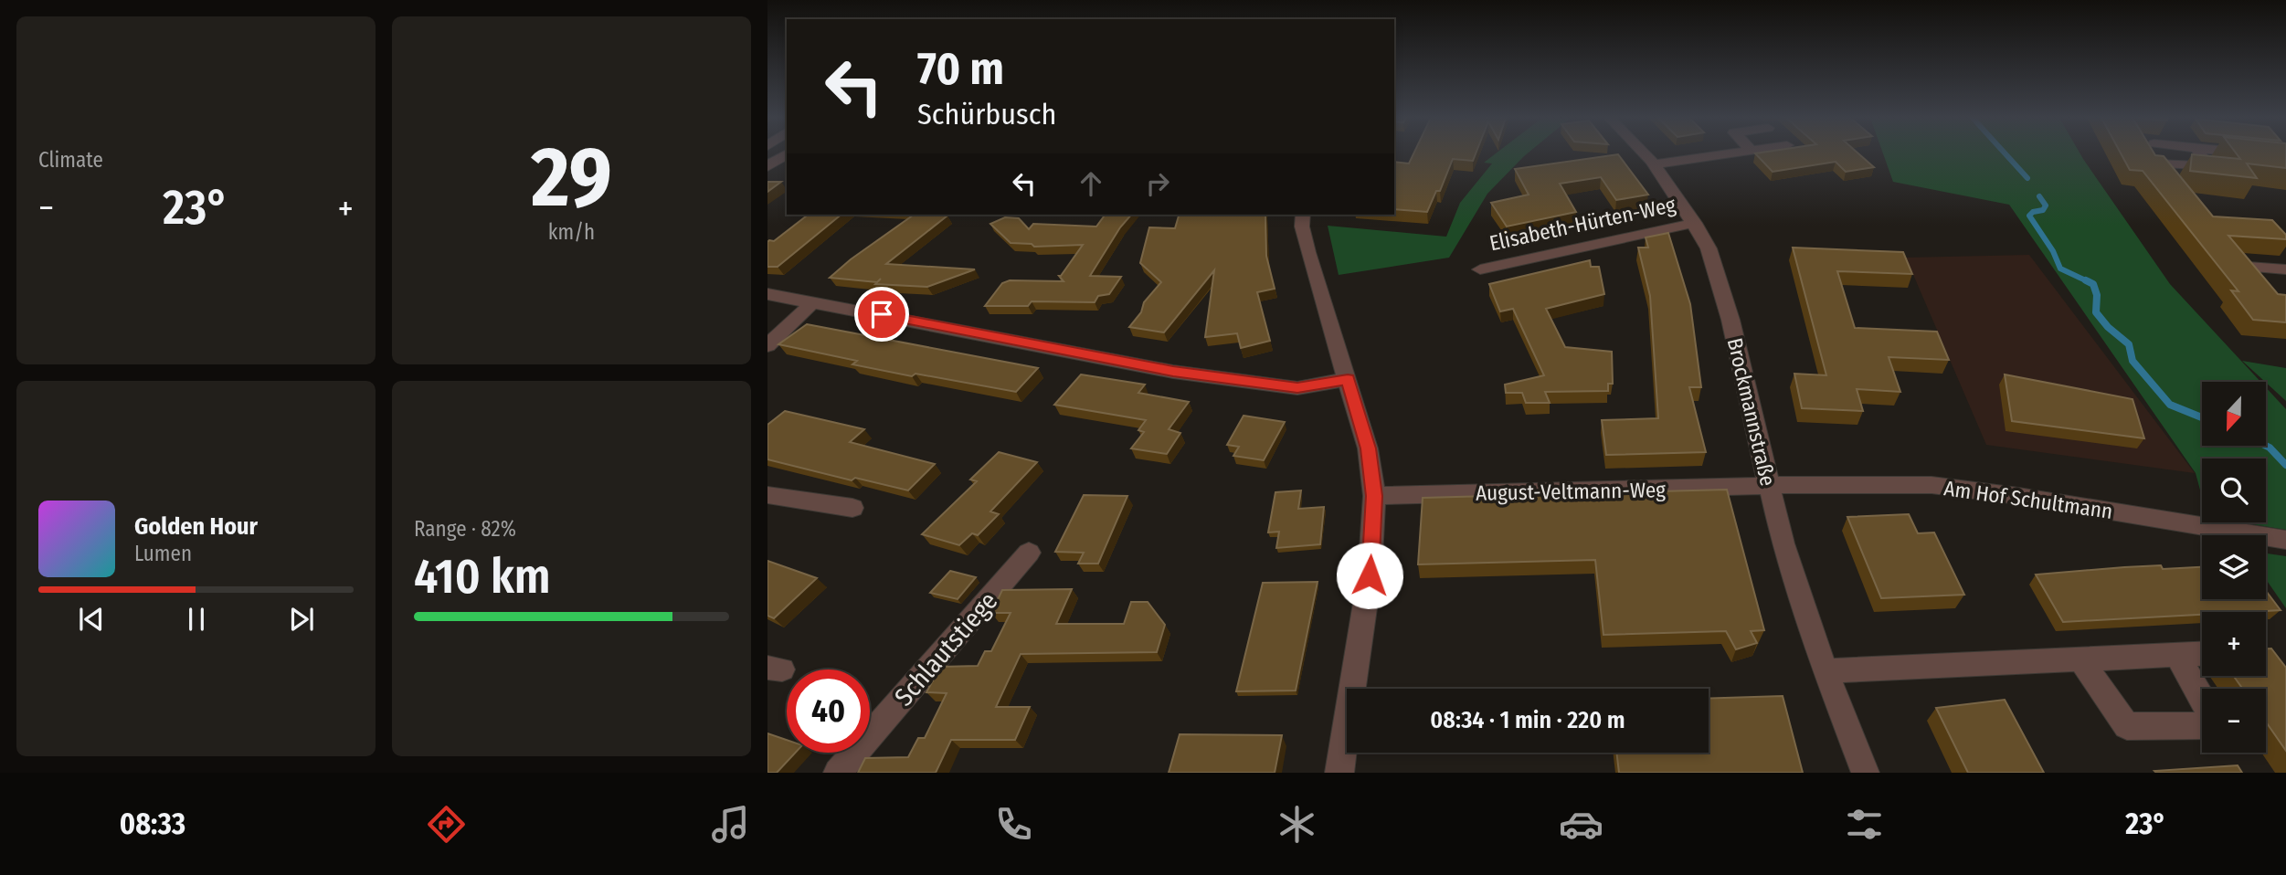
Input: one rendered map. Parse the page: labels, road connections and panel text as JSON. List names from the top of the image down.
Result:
{
  "streets": {
    "street": [
      "Elisabeth-Hürten-Weg",
      "Brockmannstraße",
      "August-Veltmann-Weg",
      "Am Hof Schultmann",
      "Schlautstiege"
    ]
  },
  "crossings": [
    ["Elisabeth-Hürten-Weg", "Brockmannstraße"],
    ["Brockmannstraße", "August-Veltmann-Weg"],
    ["Brockmannstraße", "Am Hof Schultmann"],
    ["August-Veltmann-Weg", "Am Hof Schultmann"]
  ],
  "north": "bottom",
  "page": {
    "tile": [
      "Climate",
      ["29", "km/h"],
      ["Range · 82%", "410 km"]
    ],
    "turn": ["70 m", "Schürbusch"],
    "heat": ["−", "23°", "+"],
    "map_buttons": ["+", "−"],
    "song": ["Golden Hour", "Lumen"],
    "limit": "40",
    "trip": "08:34 · 1 min · 220 m",
    "tabs": ["08:33", "23°"]
  }
}
